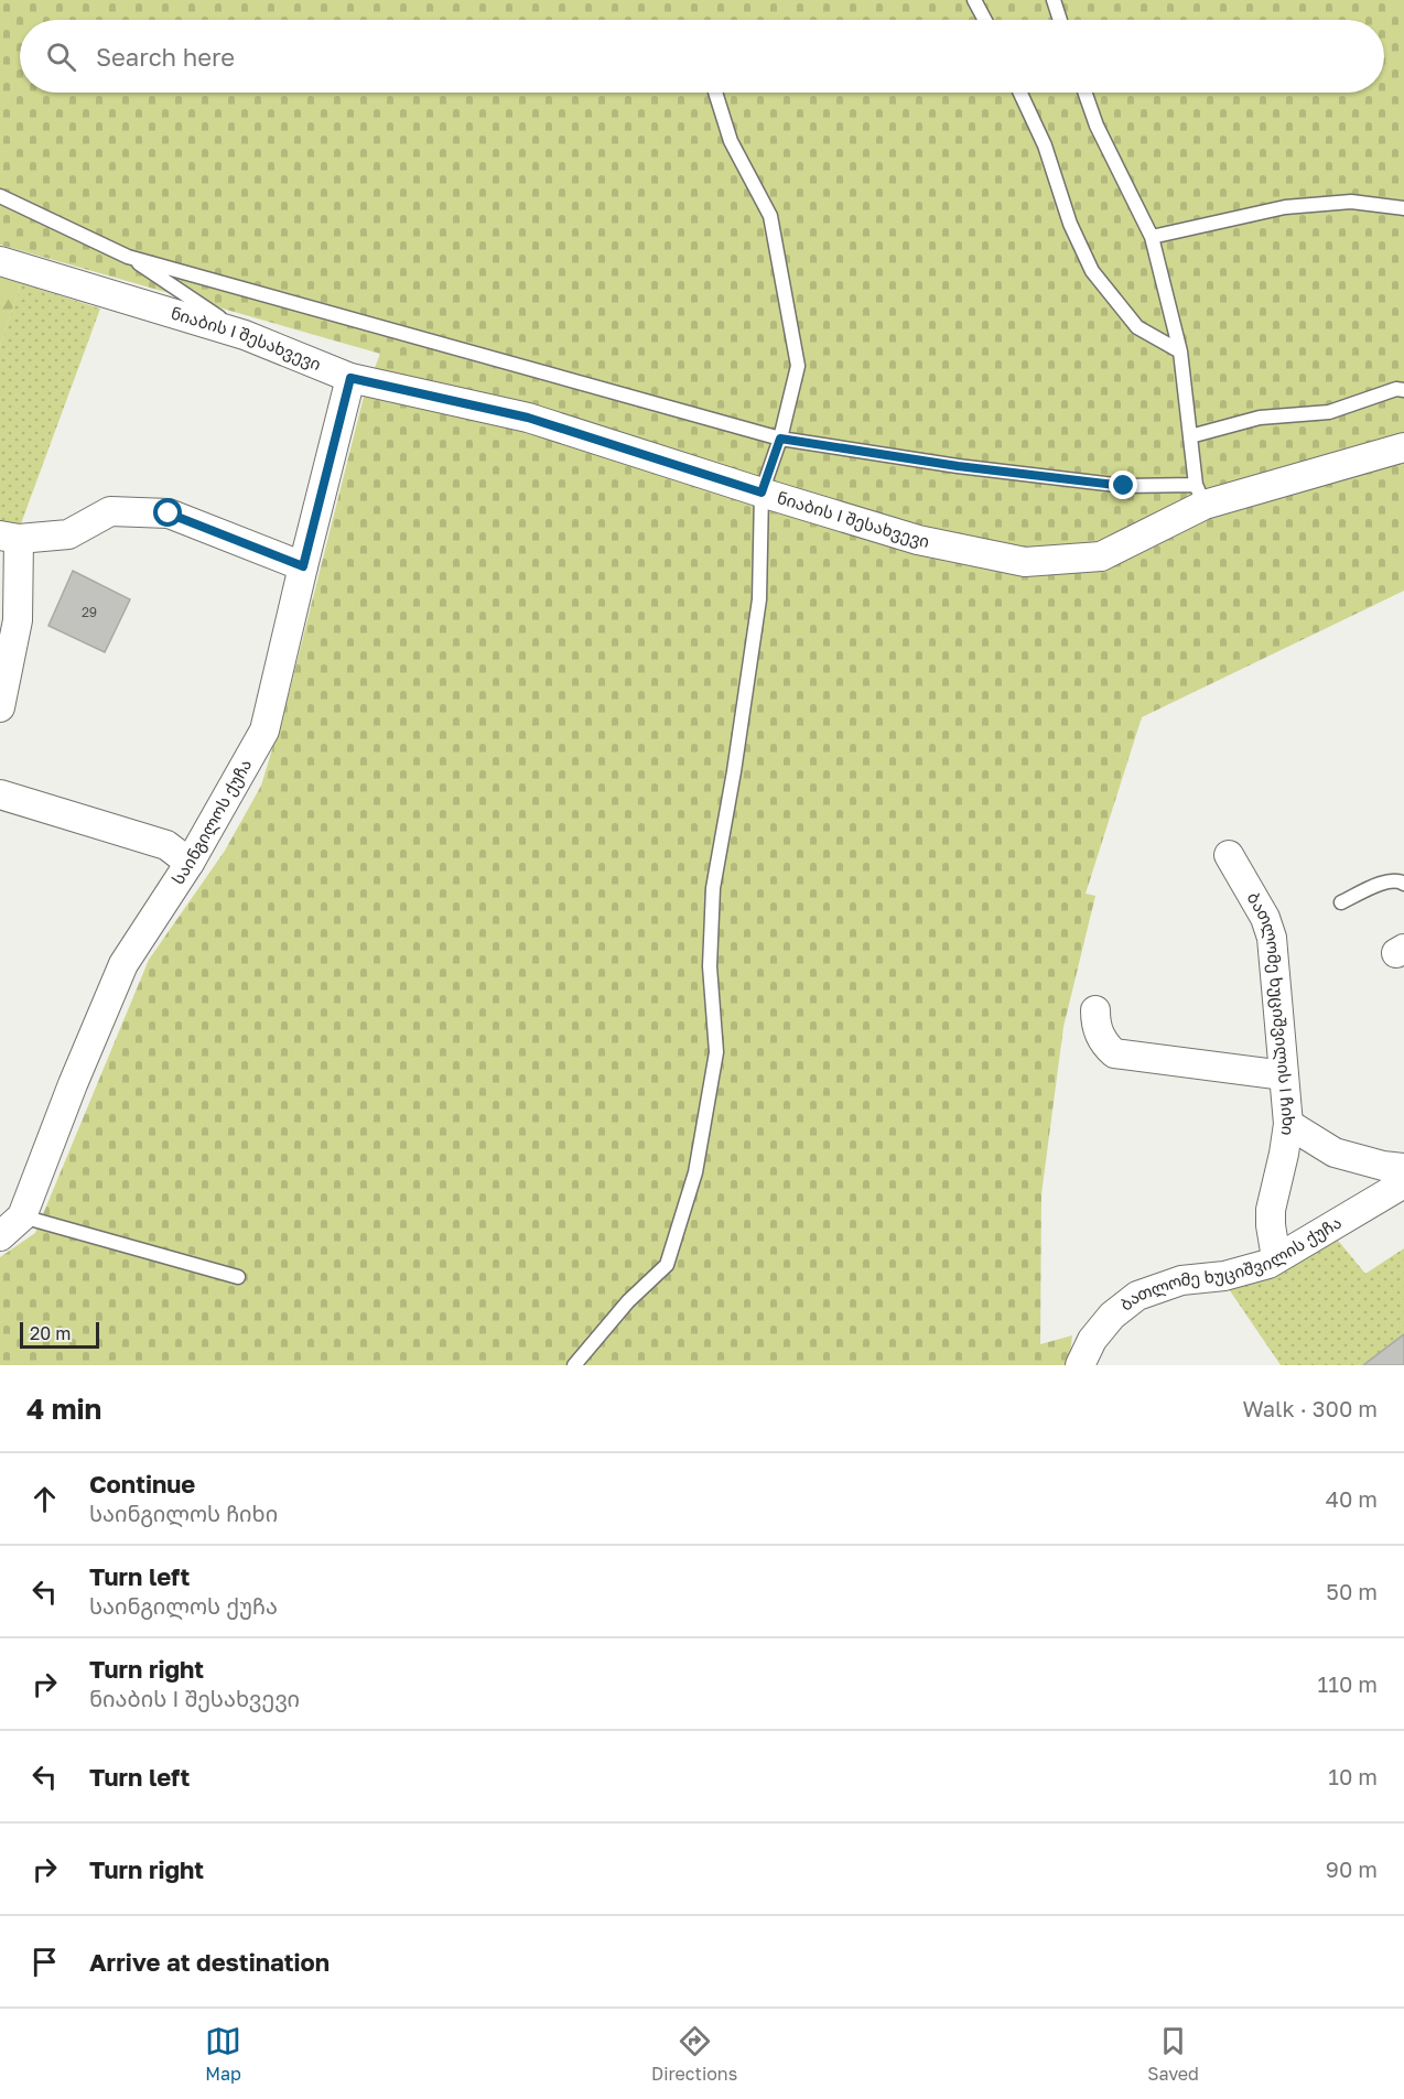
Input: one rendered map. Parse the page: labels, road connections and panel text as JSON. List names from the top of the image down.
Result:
{
  "streets": {
    "street": [
      "ნიაბის I შესახვევი",
      "საინგილოს ქუჩა",
      "ბათლომე ხუციშვილის I ჩიხი",
      "ბათლომე ხუციშვილის ქუჩა"
    ]
  },
  "crossings": [
    ["ნიაბის I შესახვევი", "საინგილოს ქუჩა"],
    ["ბათლომე ხუციშვილის I ჩიხი", "ბათლომე ხუციშვილის ქუჩა"]
  ],
  "house_numbers": ["29"],
  "scale_bar": "20 m",
  "page": {
    "search": "Search here",
    "scale": "20 m",
    "heading": ["4 min", "Walk · 300 m"],
    "list": [
      ["Continue", "საინგილოს ჩიხი", "40 m"],
      ["Turn left", "საინგილოს ქუჩა", "50 m"],
      ["Turn right", "ნიაბის I შესახვევი", "110 m"],
      ["Turn left", "10 m"],
      ["Turn right", "90 m"],
      "Arrive at destination"
    ],
    "nav": ["Map", "Directions", "Saved"]
  }
}
